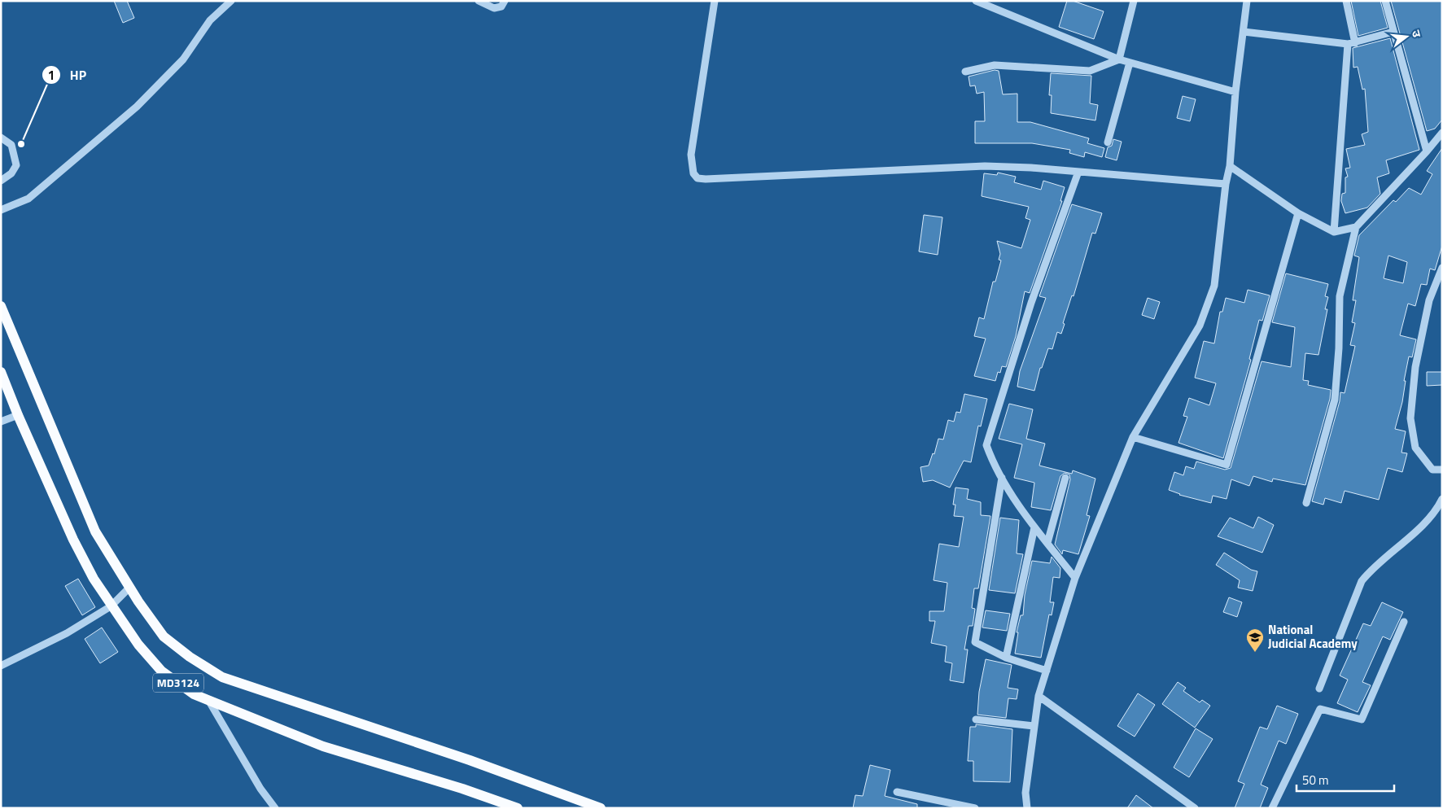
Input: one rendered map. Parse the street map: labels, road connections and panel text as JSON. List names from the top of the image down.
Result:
{
  "streets": {
    "main road": ["MD3124"]
  },
  "places": {
    "other": ["HP"],
    "school or university": ["National Judicial Academy"]
  },
  "scale_bar": "50 m",
  "north": "right"
}
